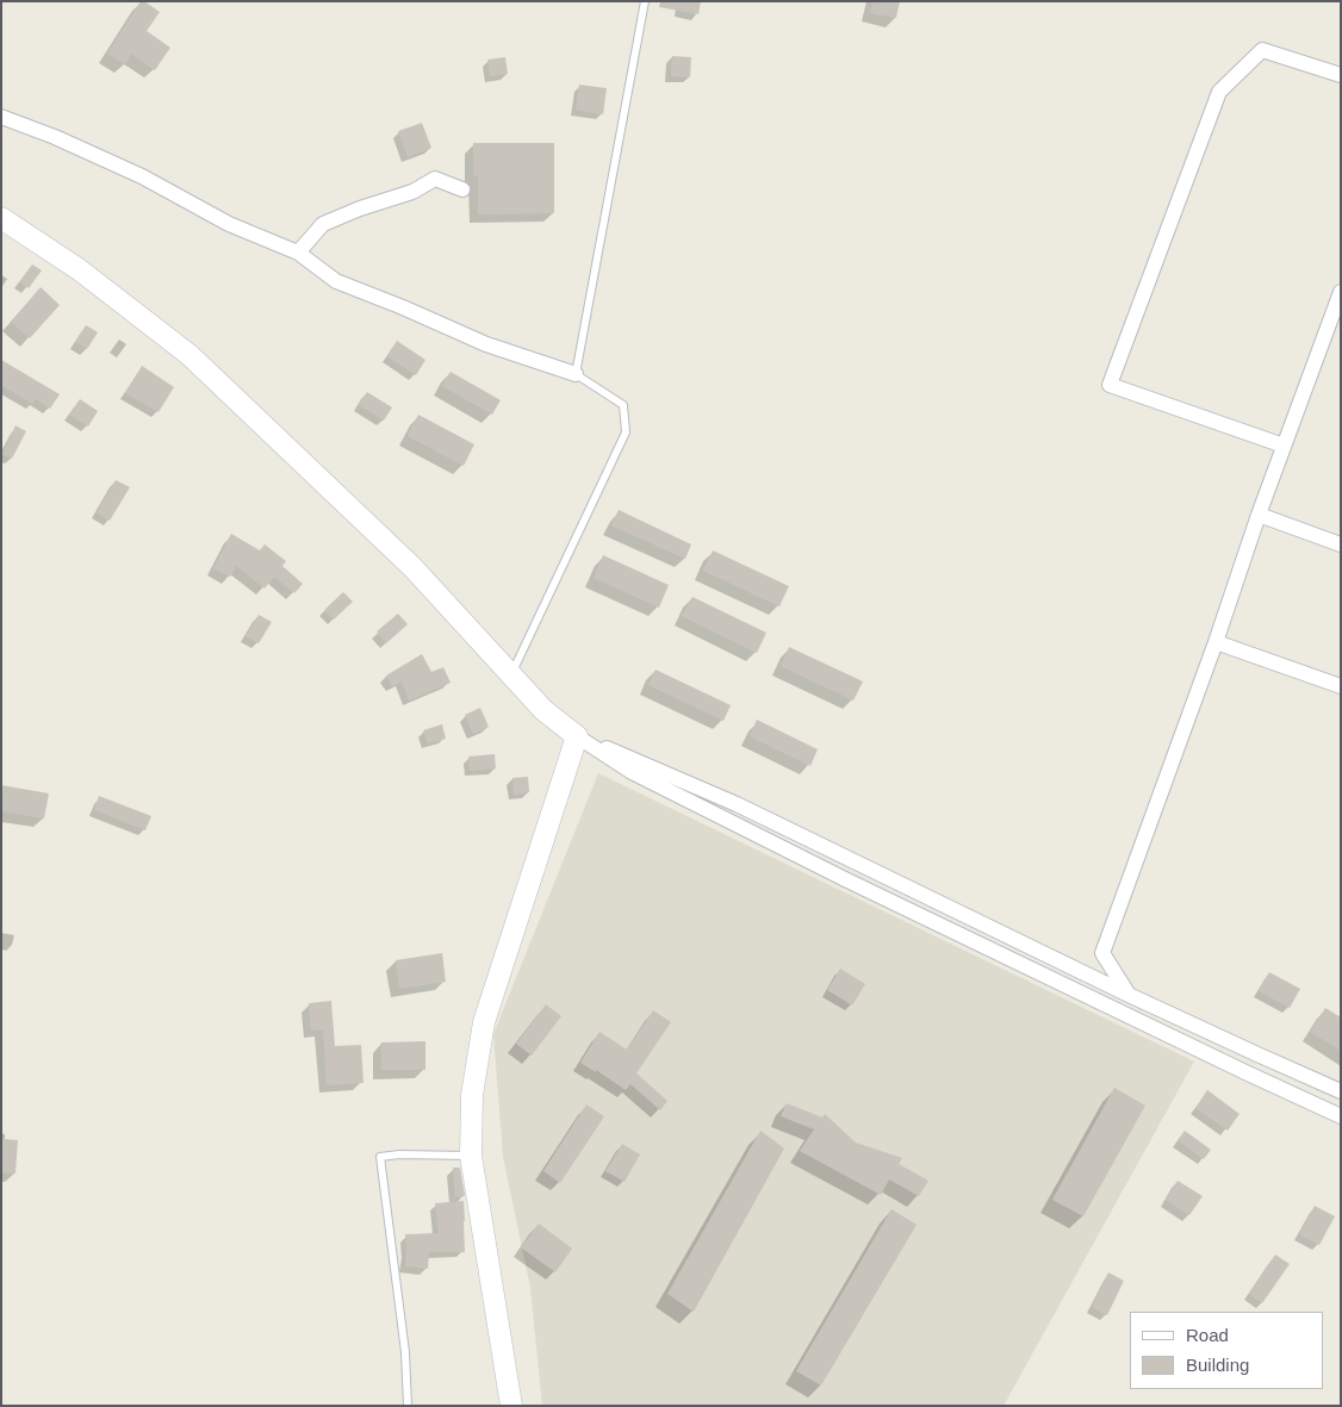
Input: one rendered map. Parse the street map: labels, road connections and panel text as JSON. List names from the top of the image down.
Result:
{
  "legend": ["Road", "Building"]
}
